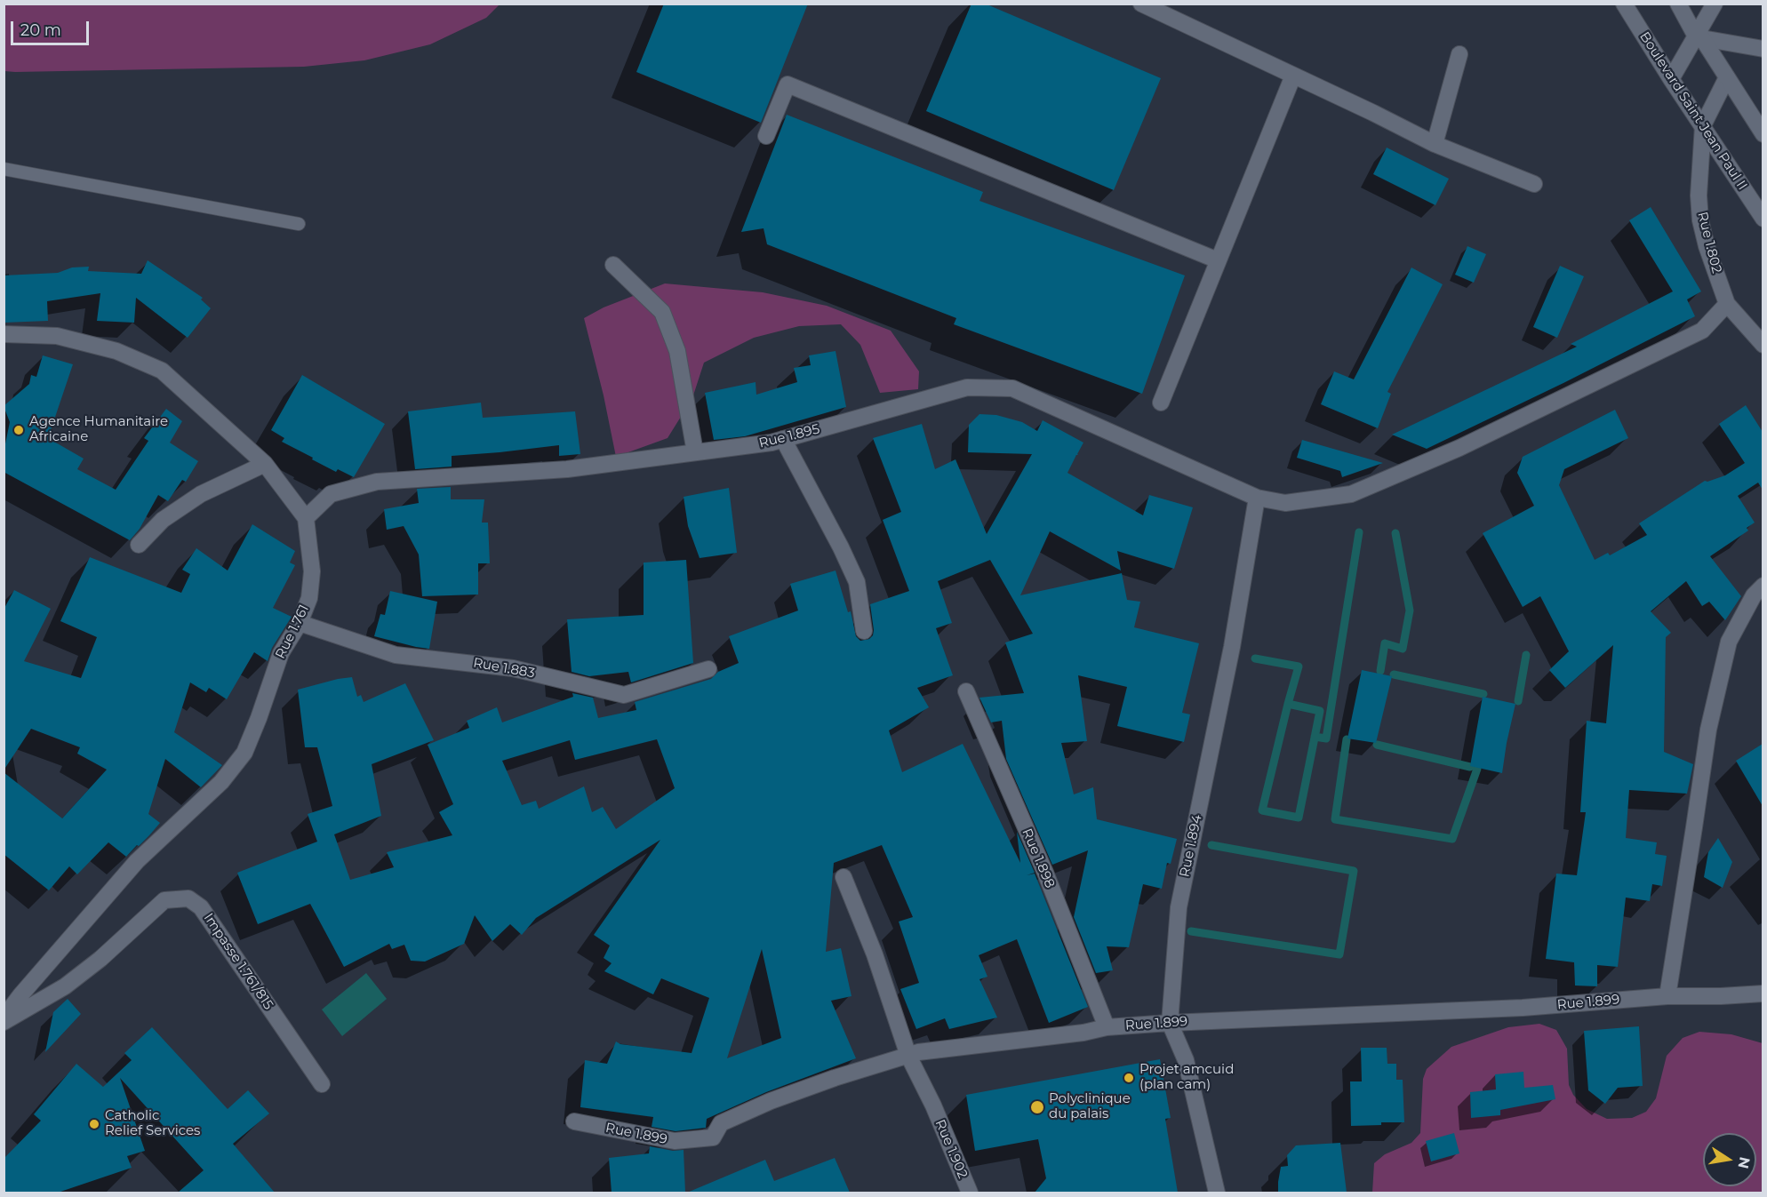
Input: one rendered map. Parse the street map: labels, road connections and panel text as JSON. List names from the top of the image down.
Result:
{
  "streets": {
    "street": [
      "Boulevard Saint Jean Paul II",
      "Rue 1.802",
      "Rue 1.895",
      "Rue 1.761",
      "Rue 1.883",
      "Rue 1.894",
      "Rue 1.898",
      "Impasse 1.761/815",
      "Rue 1.899",
      "Rue 1.902"
    ]
  },
  "crossings": [
    ["Boulevard Saint Jean Paul II", "Rue 1.802"],
    ["Rue 1.802", "Rue 1.895"],
    ["Rue 1.895", "Rue 1.761"],
    ["Rue 1.895", "Rue 1.894"],
    ["Rue 1.761", "Rue 1.883"],
    ["Rue 1.894", "Rue 1.899"],
    ["Rue 1.898", "Rue 1.899"],
    ["Rue 1.899", "Rue 1.902"]
  ],
  "places": [
    "Agence Humanitaire Africaine",
    "Projet amcuid (plan cam)",
    "Polyclinique du palais",
    "Catholic Relief Services"
  ],
  "scale_bar": "20 m",
  "north": "right"
}
